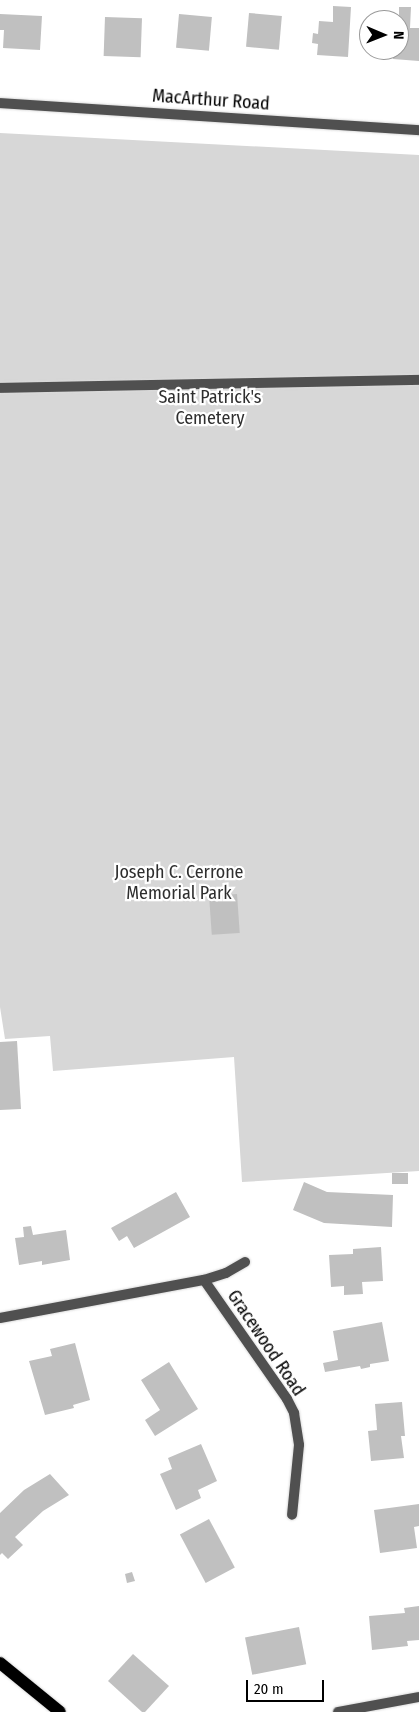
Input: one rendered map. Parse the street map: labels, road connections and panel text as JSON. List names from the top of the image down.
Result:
{
  "streets": {
    "street": ["MacArthur Road", "Gracewood Road"]
  },
  "parks": ["Saint Patrick's Cemetery", "Joseph C. Cerrone Memorial Park"],
  "scale_bar": "20 m",
  "north": "right"
}
